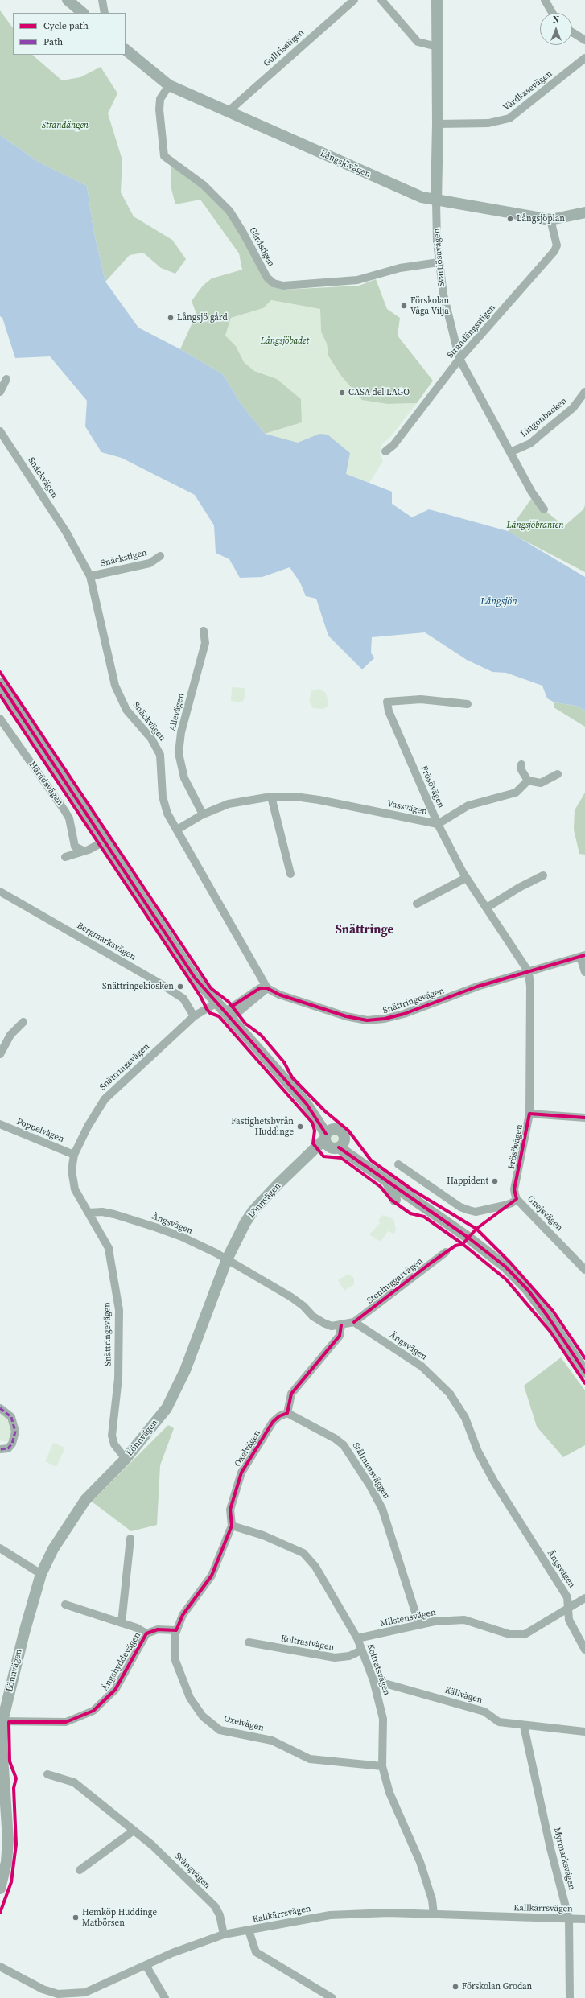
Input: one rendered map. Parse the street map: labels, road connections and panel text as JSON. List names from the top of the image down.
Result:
{
  "streets": {
    "street": [
      "Gullrisstigen",
      "Vårdkasevägen",
      "Långsjövägen",
      "Gårdstigen",
      "Svartlösavägen",
      "Strandängsstigen",
      "Lingonbacken",
      "Snäckvägen",
      "Snäckstigen",
      "Allevägen",
      "Häradsvägen",
      "Frösövägen",
      "Vassvägen",
      "Bergmarksvägen",
      "Snättringevägen",
      "Poppelvägen",
      "Lönnvägen",
      "Gnejsvägen",
      "Ängsvägen",
      "Stenhuggarvägen",
      "Oxelvägen",
      "Stålmansväggen",
      "Milstensvägen",
      "Koltrastvägen",
      "Ängshyddevägen",
      "Koltratsvägen",
      "Källvägen",
      "Myrmarksvägen",
      "Svängvägen",
      "Kallkärrsvägen"
    ]
  },
  "crossings": [
    ["Gullrisstigen", "Långsjövägen"],
    ["Vårdkasevägen", "Svartlösavägen"],
    ["Långsjövägen", "Gårdstigen"],
    ["Långsjövägen", "Svartlösavägen"],
    ["Långsjövägen", "Strandängsstigen"],
    ["Gårdstigen", "Svartlösavägen"],
    ["Svartlösavägen", "Strandängsstigen"],
    ["Svartlösavägen", "Lingonbacken"],
    ["Snäckvägen", "Snäckstigen"],
    ["Snäckvägen", "Vassvägen"],
    ["Snäckvägen", "Snättringevägen"],
    ["Allevägen", "Vassvägen"],
    ["Häradsvägen", "Snättringevägen"],
    ["Häradsvägen", "Lönnvägen"],
    ["Frösövägen", "Vassvägen"],
    ["Frösövägen", "Snättringevägen"],
    ["Frösövägen", "Gnejsvägen"],
    ["Bergmarksvägen", "Snättringevägen"],
    ["Snättringevägen", "Poppelvägen"],
    ["Snättringevägen", "Lönnvägen"],
    ["Snättringevägen", "Ängsvägen"],
    ["Lönnvägen", "Ängsvägen"],
    ["Lönnvägen", "Ängshyddevägen"],
    ["Ängsvägen", "Stenhuggarvägen"],
    ["Ängsvägen", "Milstensvägen"],
    ["Oxelvägen", "Stålmansväggen"],
    ["Oxelvägen", "Ängshyddevägen"],
    ["Oxelvägen", "Koltratsvägen"],
    ["Stålmansväggen", "Milstensvägen"],
    ["Milstensvägen", "Koltratsvägen"],
    ["Koltrastvägen", "Koltratsvägen"],
    ["Koltratsvägen", "Källvägen"],
    ["Koltratsvägen", "Kallkärrsvägen"],
    ["Källvägen", "Myrmarksvägen"],
    ["Myrmarksvägen", "Kallkärrsvägen"],
    ["Svängvägen", "Kallkärrsvägen"]
  ],
  "districts": ["Snättringe"],
  "water": ["Långsjön"],
  "parks": ["Strandängen", "Långsjöbadet", "Långsjöbranten"],
  "places": [
    "Långsjöplan",
    "Förskolan Våga Vilja",
    "Långsjö gård",
    "CASA del LAGO",
    "Snättringekiosken",
    "Fastighetsbyrån Huddinge",
    "Happident",
    "Hemköp Huddinge Matbörsen",
    "Förskolan Grodan"
  ],
  "legend": ["Cycle path", "Path"],
  "north": "top"
}
